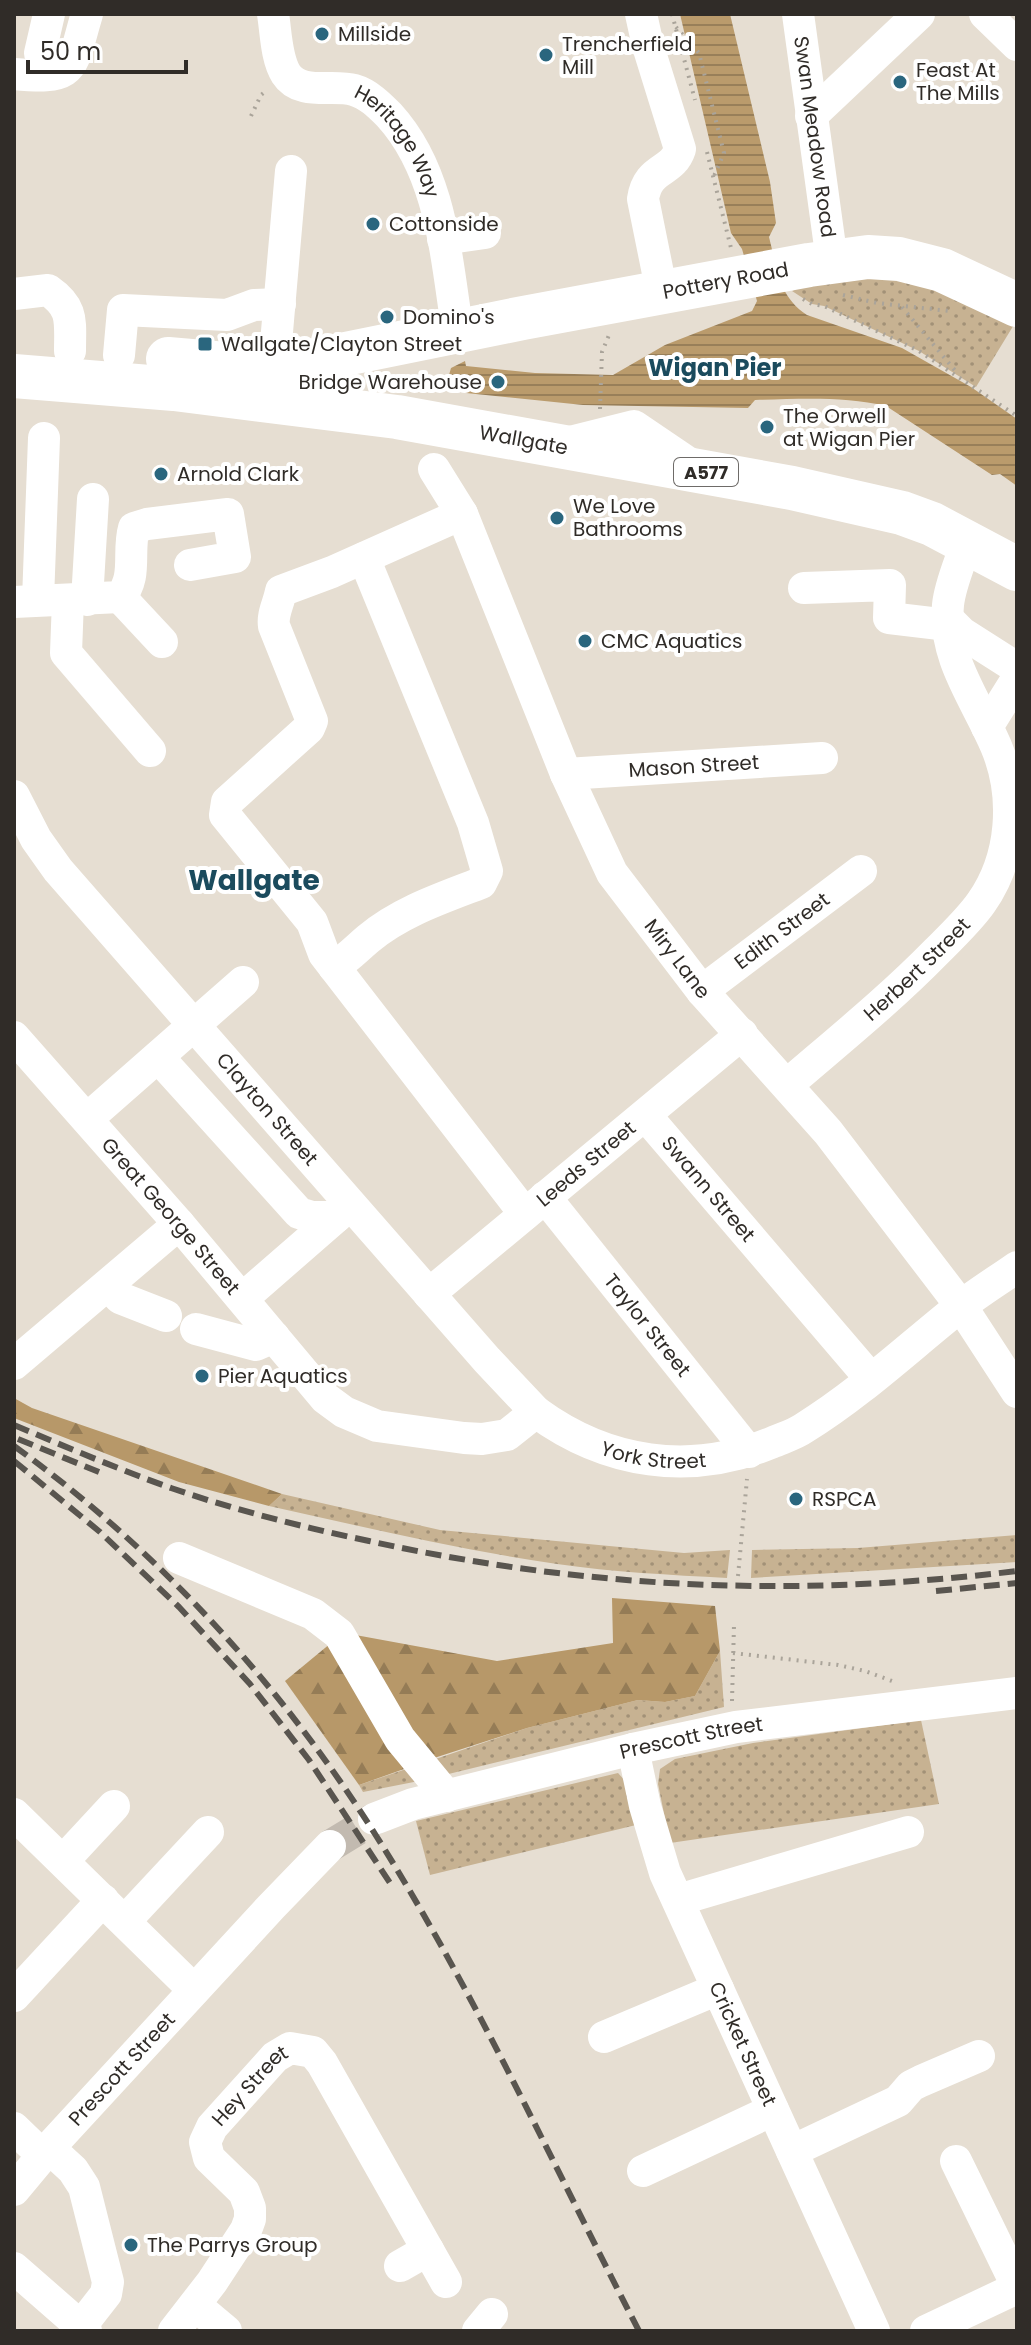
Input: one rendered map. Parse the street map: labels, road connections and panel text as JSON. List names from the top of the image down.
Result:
{
  "streets": {
    "highway": ["Pottery Road", "Wallgate", "A577"],
    "street": [
      "Swan Meadow Road",
      "Heritage Way",
      "Mason Street",
      "Edith Street",
      "Miry Lane",
      "Herbert Street",
      "Clayton Street",
      "Leeds Street",
      "Swann Street",
      "Great George Street",
      "Taylor Street",
      "York Street",
      "Prescott Street",
      "Cricket Street",
      "Hey Street"
    ]
  },
  "crossings": [
    ["Swan Meadow Road", "Pottery Road"],
    ["Heritage Way", "Pottery Road"],
    ["Mason Street", "Miry Lane"],
    ["Edith Street", "Miry Lane"],
    ["Miry Lane", "Herbert Street"],
    ["Miry Lane", "Leeds Street"],
    ["Miry Lane", "York Street"],
    ["Clayton Street", "Leeds Street"],
    ["Clayton Street", "Great George Street"],
    ["Clayton Street", "York Street"],
    ["Leeds Street", "Swann Street"],
    ["Leeds Street", "Taylor Street"],
    ["Swann Street", "York Street"],
    ["Great George Street", "York Street"],
    ["Taylor Street", "York Street"],
    ["Prescott Street", "Cricket Street"]
  ],
  "districts": ["Wigan Pier", "Wallgate"],
  "places": {
    "other": [
      "Millside",
      "Trencherfield Mill",
      "Feast At The Mills",
      "Cottonside",
      "Domino's",
      "Bridge Warehouse",
      "The Orwell at Wigan Pier",
      "Arnold Clark",
      "We Love Bathrooms",
      "CMC Aquatics",
      "Pier Aquatics",
      "RSPCA",
      "The Parrys Group"
    ],
    "transit": ["Wallgate/Clayton Street"]
  },
  "scale_bar": "50 m"
}
